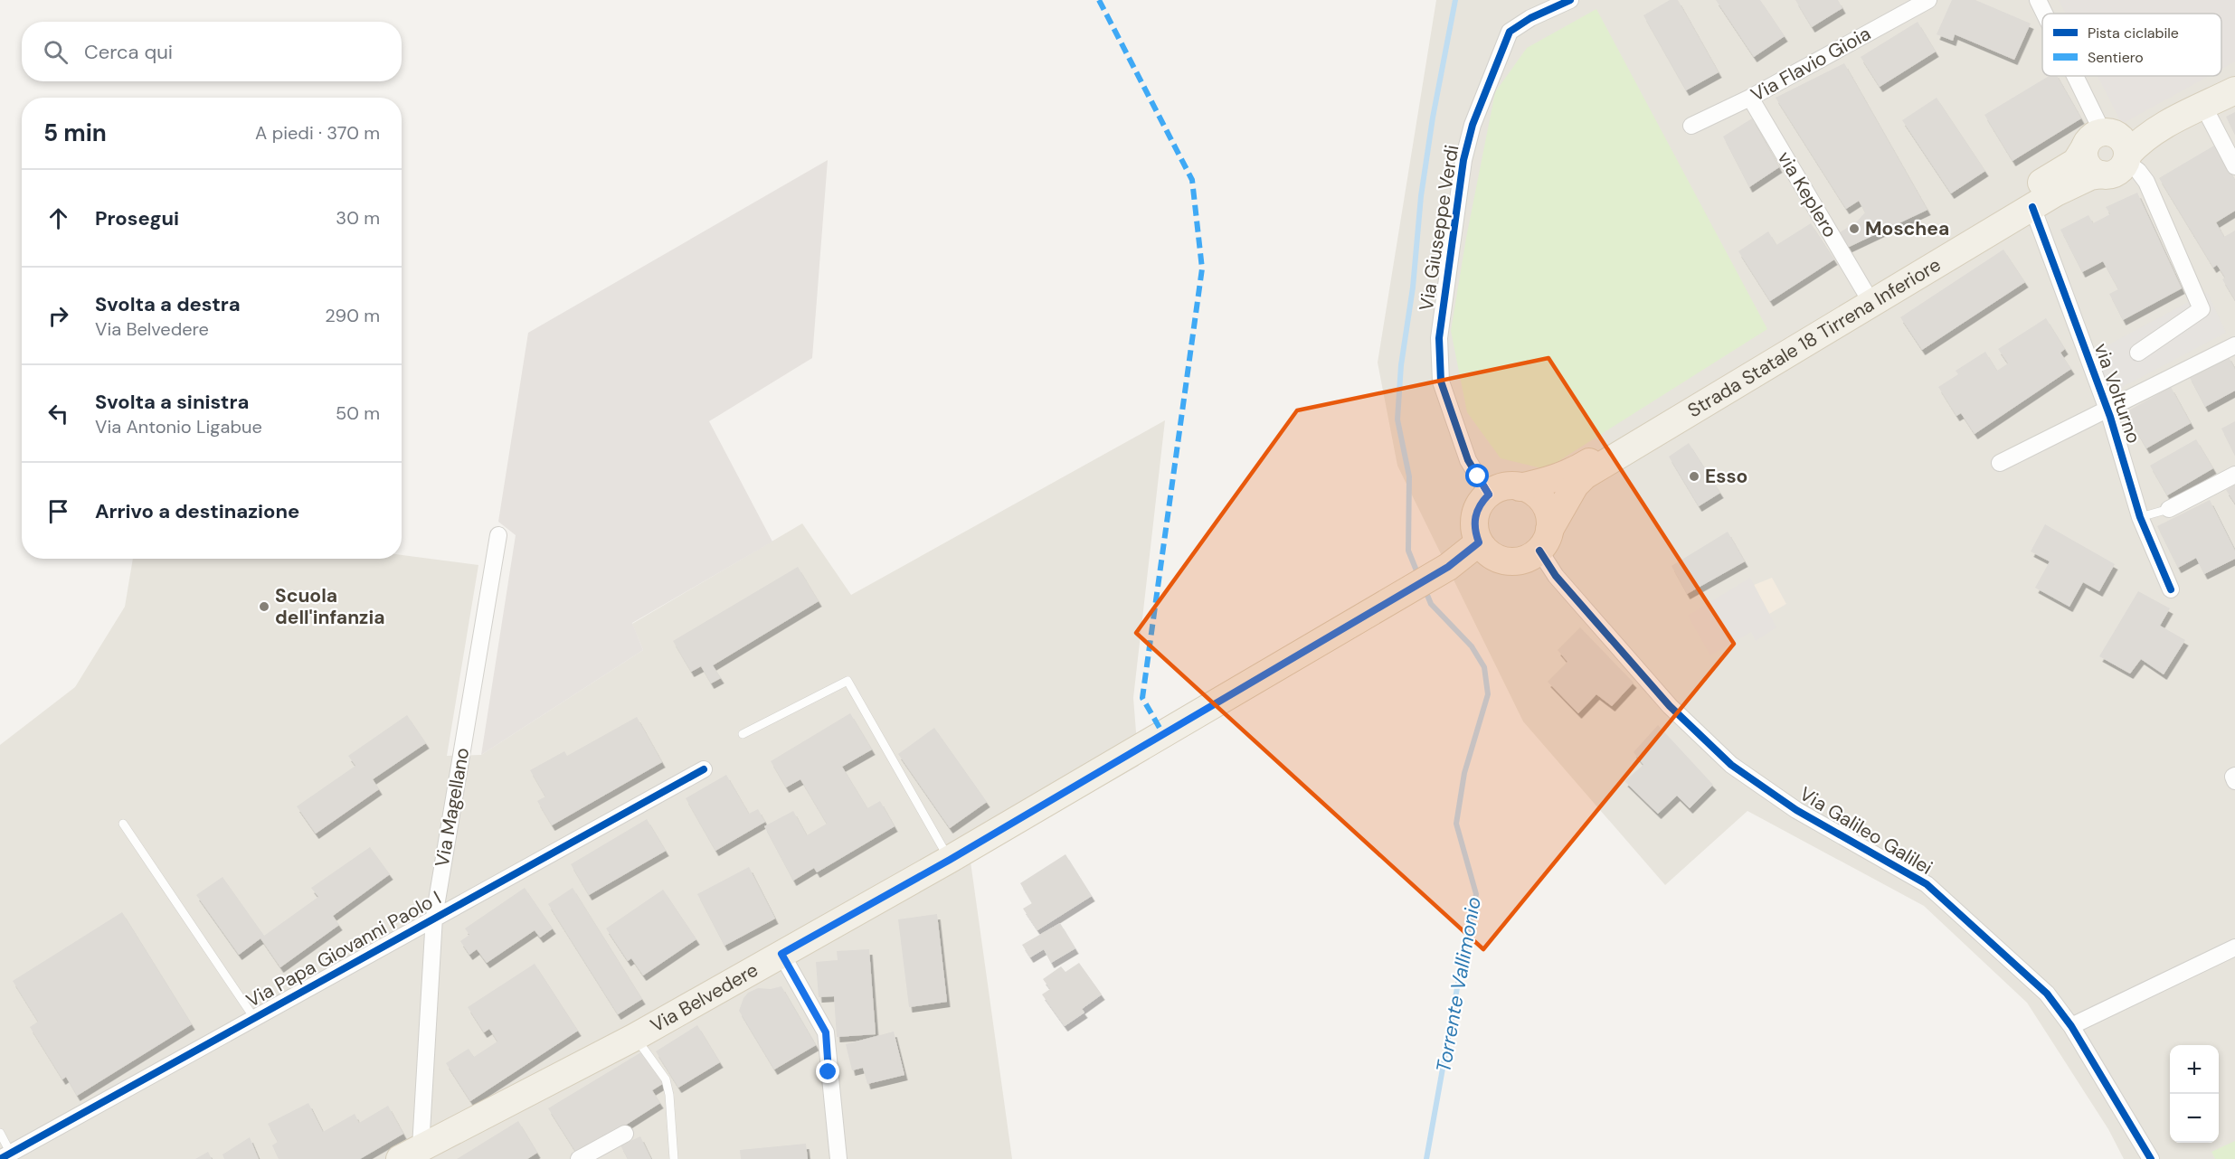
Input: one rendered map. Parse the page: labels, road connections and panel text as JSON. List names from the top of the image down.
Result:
{
  "streets": {
    "main road": ["Strada Statale 18 Tirrena Inferiore", "Via Belvedere"],
    "street": [
      "Via Flavio Gioia",
      "via Keplero",
      "Via Giuseppe Verdi",
      "via Volturno",
      "Via Magellano",
      "Via Galileo Galilei",
      "Via Papa Giovanni Paolo I"
    ]
  },
  "crossings": [
    ["Via Flavio Gioia", "via Keplero"],
    ["via Keplero", "Strada Statale 18 Tirrena Inferiore"],
    ["Via Giuseppe Verdi", "Strada Statale 18 Tirrena Inferiore"],
    ["Via Giuseppe Verdi", "Via Galileo Galilei"],
    ["Via Giuseppe Verdi", "Via Belvedere"],
    ["Strada Statale 18 Tirrena Inferiore", "via Volturno"],
    ["Strada Statale 18 Tirrena Inferiore", "Via Galileo Galilei"],
    ["Strada Statale 18 Tirrena Inferiore", "Via Belvedere"],
    ["Via Magellano", "Via Papa Giovanni Paolo I"],
    ["Via Magellano", "Via Belvedere"],
    ["Via Galileo Galilei", "Via Belvedere"]
  ],
  "water": ["Torrente Vallimonio"],
  "places": ["Moschea", "Esso", "Scuola dell'infanzia"],
  "legend": ["Pista ciclabile", "Sentiero"],
  "page": {
    "search": "Cerca qui",
    "heading": ["5 min", "A piedi · 370 m"],
    "list": [
      ["Prosegui", "30 m"],
      ["Svolta a destra", "Via Belvedere", "290 m"],
      ["Svolta a sinistra", "Via Antonio Ligabue", "50 m"],
      "Arrivo a destinazione"
    ],
    "map_buttons": ["+", "−"]
  }
}
